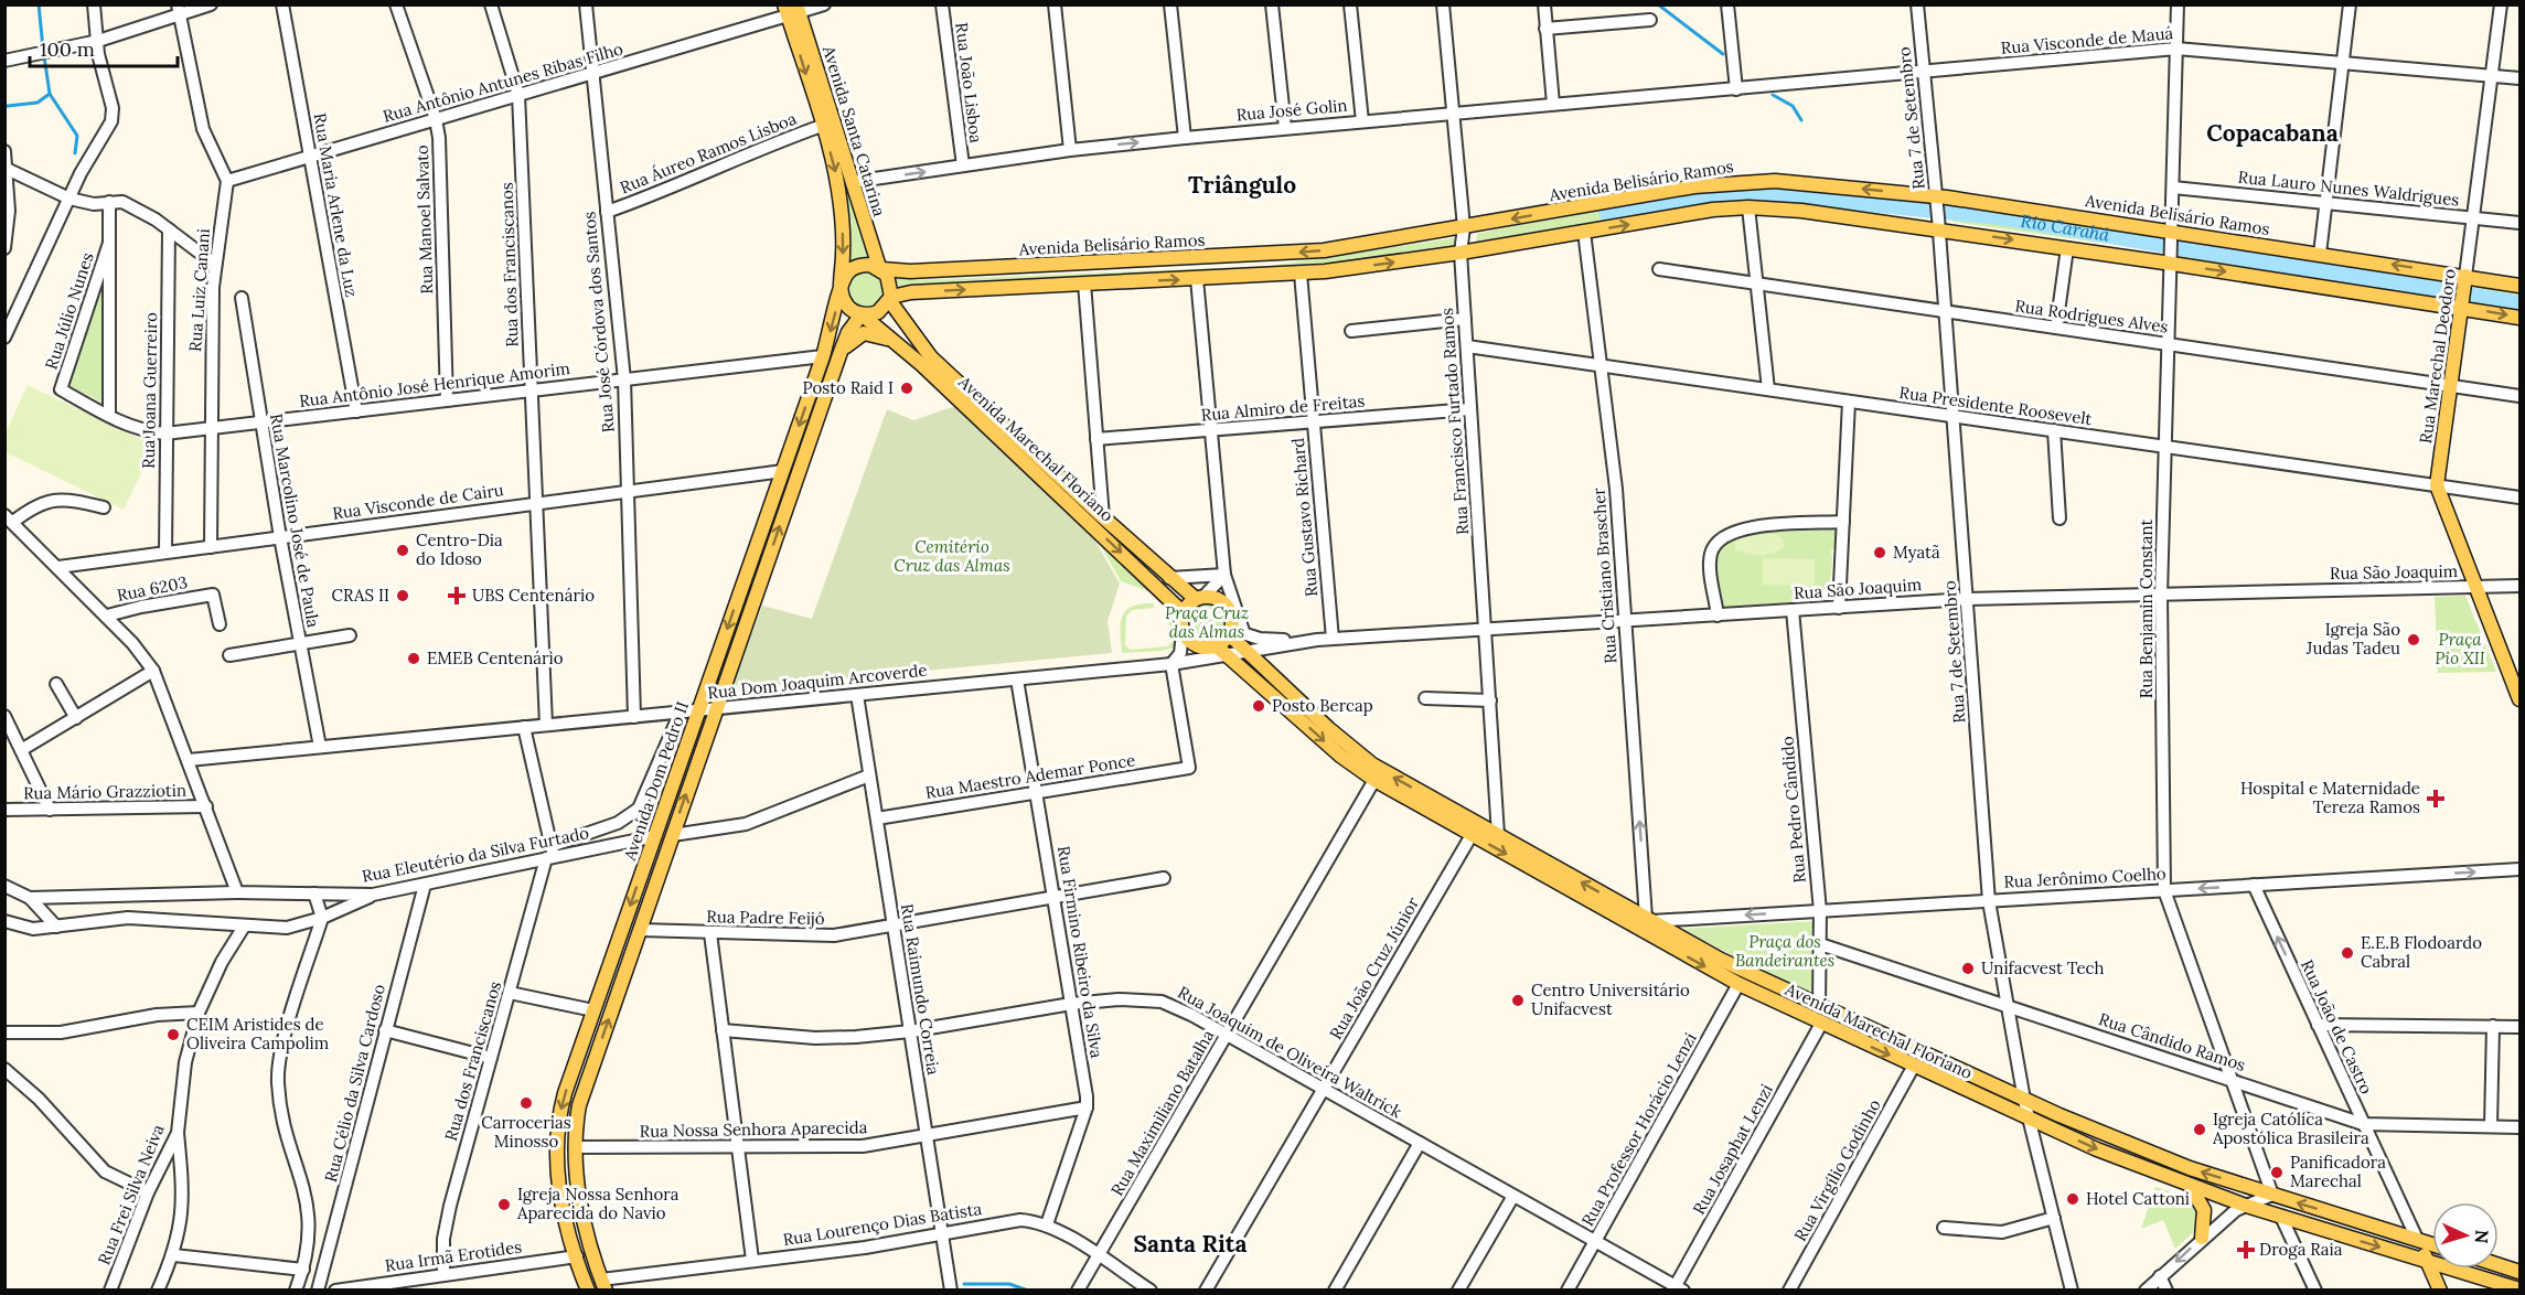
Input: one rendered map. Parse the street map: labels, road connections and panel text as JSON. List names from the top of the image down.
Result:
{
  "streets": {
    "main road": [
      "Avenida Santa Catarina",
      "Avenida Belisário Ramos",
      "Rua Marechal Deodoro",
      "Avenida Marechal Floriano",
      "Avenida Dom Pedro II",
      "Rua João de Castro"
    ],
    "street": [
      "Rua Visconde de Mauá",
      "Rua Antônio Antunes Ribas Filho",
      "Rua João Lisboa",
      "Rua José Golin",
      "Rua 7 de Setembro",
      "Rua Áureo Ramos Lisboa",
      "Rua Lauro Nunes Waldrigues",
      "Rua Maria Arlene da Luz",
      "Rua Manoel Salvato",
      "Rua dos Franciscanos",
      "Rua Luiz Canani",
      "Rua Júlio Nunes",
      "Rua Rodrigues Alves",
      "Rua José Córdova dos Santos",
      "Rua Antônio José Henrique Amorim",
      "Rua Joana Guerreiro",
      "Rua Presidente Roosevelt",
      "Rua Almiro de Freitas",
      "Rua Francisco Furtado Ramos",
      "Rua Visconde de Cairu",
      "Rua Gustavo Richard",
      "Rua Marcolino José de Paula",
      "Rua São Joaquim",
      "Rua Cristiano Brascher",
      "Rua 6203",
      "Rua Benjamin Constant",
      "Rua Dom Joaquim Arcoverde",
      "Rua Maestro Ademar Ponce",
      "Rua Mário Grazziotin",
      "Rua Pedro Cândido",
      "Rua Eleutério da Silva Furtado",
      "Rua Jerônimo Coelho",
      "Rua Padre Feijó",
      "Rua Firmino Ribeiro da Silva",
      "Rua João Cruz Júnior",
      "Rua Raimundo Correia",
      "Rua Cândido Ramos",
      "Rua Joaquim de Oliveira Waltrick",
      "Rua Célio da Silva Cardoso",
      "Rua Maximiliano Batalha",
      "Rua Nossa Senhora Aparecida",
      "Rua Professor Horácio Lenzi",
      "Rua Josaphat Lenzi",
      "Rua Virgílio Godinho",
      "Rua Frei Silva Neiva",
      "Rua Lourenço Dias Batista",
      "Rua Irmã Erotides"
    ]
  },
  "crossings": [
    ["Rua Visconde de Mauá", "Rua José Golin"],
    ["Rua Visconde de Mauá", "Rua 7 de Setembro"],
    ["Rua Visconde de Mauá", "Rua Marechal Deodoro"],
    ["Rua Visconde de Mauá", "Rua Benjamin Constant"],
    ["Rua Antônio Antunes Ribas Filho", "Avenida Santa Catarina"],
    ["Rua Antônio Antunes Ribas Filho", "Rua Maria Arlene da Luz"],
    ["Rua Antônio Antunes Ribas Filho", "Rua Manoel Salvato"],
    ["Rua Antônio Antunes Ribas Filho", "Rua dos Franciscanos"],
    ["Rua Antônio Antunes Ribas Filho", "Rua Luiz Canani"],
    ["Rua Antônio Antunes Ribas Filho", "Rua José Córdova dos Santos"],
    ["Rua João Lisboa", "Rua José Golin"],
    ["Rua José Golin", "Avenida Santa Catarina"],
    ["Rua José Golin", "Rua Francisco Furtado Ramos"],
    ["Rua 7 de Setembro", "Avenida Belisário Ramos"],
    ["Rua 7 de Setembro", "Rua Rodrigues Alves"],
    ["Rua 7 de Setembro", "Rua Presidente Roosevelt"],
    ["Rua 7 de Setembro", "Avenida Marechal Floriano"],
    ["Rua 7 de Setembro", "Rua São Joaquim"],
    ["Rua 7 de Setembro", "Rua Jerônimo Coelho"],
    ["Rua 7 de Setembro", "Rua Cândido Ramos"],
    ["Avenida Santa Catarina", "Rua Áureo Ramos Lisboa"],
    ["Avenida Santa Catarina", "Avenida Belisário Ramos"],
    ["Avenida Santa Catarina", "Avenida Marechal Floriano"],
    ["Avenida Santa Catarina", "Avenida Dom Pedro II"],
    ["Rua Áureo Ramos Lisboa", "Rua José Córdova dos Santos"],
    ["Avenida Belisário Ramos", "Rua Marechal Deodoro"],
    ["Avenida Belisário Ramos", "Rua Francisco Furtado Ramos"],
    ["Avenida Belisário Ramos", "Avenida Marechal Floriano"],
    ["Avenida Belisário Ramos", "Rua Gustavo Richard"],
    ["Avenida Belisário Ramos", "Rua Cristiano Brascher"],
    ["Avenida Belisário Ramos", "Rua Benjamin Constant"],
    ["Avenida Belisário Ramos", "Avenida Dom Pedro II"],
    ["Rua Lauro Nunes Waldrigues", "Rua Marechal Deodoro"],
    ["Rua Lauro Nunes Waldrigues", "Rua Benjamin Constant"],
    ["Rua Maria Arlene da Luz", "Rua Antônio José Henrique Amorim"],
    ["Rua Manoel Salvato", "Rua Antônio José Henrique Amorim"],
    ["Rua dos Franciscanos", "Rua Antônio José Henrique Amorim"],
    ["Rua dos Franciscanos", "Rua Visconde de Cairu"],
    ["Rua dos Franciscanos", "Rua Dom Joaquim Arcoverde"],
    ["Rua dos Franciscanos", "Rua Eleutério da Silva Furtado"],
    ["Rua dos Franciscanos", "Rua Irmã Erotides"],
    ["Rua Luiz Canani", "Rua Antônio José Henrique Amorim"],
    ["Rua Luiz Canani", "Rua Visconde de Cairu"],
    ["Rua Júlio Nunes", "Rua Antônio José Henrique Amorim"],
    ["Rua Rodrigues Alves", "Rua Marechal Deodoro"],
    ["Rua Rodrigues Alves", "Rua Benjamin Constant"],
    ["Rua José Córdova dos Santos", "Rua Antônio José Henrique Amorim"],
    ["Rua José Córdova dos Santos", "Rua Visconde de Cairu"],
    ["Rua José Córdova dos Santos", "Rua Dom Joaquim Arcoverde"],
    ["Rua Marechal Deodoro", "Rua Presidente Roosevelt"],
    ["Rua Marechal Deodoro", "Rua São Joaquim"],
    ["Rua Antônio José Henrique Amorim", "Rua Joana Guerreiro"],
    ["Rua Antônio José Henrique Amorim", "Rua Marcolino José de Paula"],
    ["Rua Antônio José Henrique Amorim", "Avenida Dom Pedro II"],
    ["Rua Joana Guerreiro", "Rua Visconde de Cairu"],
    ["Rua Presidente Roosevelt", "Rua Francisco Furtado Ramos"],
    ["Rua Presidente Roosevelt", "Rua Cristiano Brascher"],
    ["Rua Presidente Roosevelt", "Rua Benjamin Constant"],
    ["Rua Almiro de Freitas", "Rua Francisco Furtado Ramos"],
    ["Rua Almiro de Freitas", "Rua Gustavo Richard"],
    ["Rua Francisco Furtado Ramos", "Avenida Marechal Floriano"],
    ["Rua Francisco Furtado Ramos", "Rua São Joaquim"],
    ["Avenida Marechal Floriano", "Rua São Joaquim"],
    ["Avenida Marechal Floriano", "Rua Cristiano Brascher"],
    ["Avenida Marechal Floriano", "Rua Benjamin Constant"],
    ["Avenida Marechal Floriano", "Rua Dom Joaquim Arcoverde"],
    ["Avenida Marechal Floriano", "Avenida Dom Pedro II"],
    ["Avenida Marechal Floriano", "Rua Pedro Cândido"],
    ["Avenida Marechal Floriano", "Rua Jerônimo Coelho"],
    ["Avenida Marechal Floriano", "Rua João Cruz Júnior"],
    ["Avenida Marechal Floriano", "Rua João de Castro"],
    ["Avenida Marechal Floriano", "Rua Maximiliano Batalha"],
    ["Avenida Marechal Floriano", "Rua Professor Horácio Lenzi"],
    ["Avenida Marechal Floriano", "Rua Josaphat Lenzi"],
    ["Avenida Marechal Floriano", "Rua Virgílio Godinho"],
    ["Rua Visconde de Cairu", "Rua Marcolino José de Paula"],
    ["Rua Visconde de Cairu", "Avenida Dom Pedro II"],
    ["Rua Gustavo Richard", "Rua São Joaquim"],
    ["Rua Marcolino José de Paula", "Rua Dom Joaquim Arcoverde"],
    ["Rua São Joaquim", "Rua Cristiano Brascher"],
    ["Rua São Joaquim", "Rua Benjamin Constant"],
    ["Rua São Joaquim", "Rua Dom Joaquim Arcoverde"],
    ["Rua São Joaquim", "Rua Pedro Cândido"],
    ["Rua Cristiano Brascher", "Rua Jerônimo Coelho"],
    ["Rua Benjamin Constant", "Rua Jerônimo Coelho"],
    ["Rua Benjamin Constant", "Rua Cândido Ramos"],
    ["Rua Dom Joaquim Arcoverde", "Rua Maestro Ademar Ponce"],
    ["Rua Dom Joaquim Arcoverde", "Avenida Dom Pedro II"],
    ["Rua Dom Joaquim Arcoverde", "Rua Firmino Ribeiro da Silva"],
    ["Rua Dom Joaquim Arcoverde", "Rua Raimundo Correia"],
    ["Rua Maestro Ademar Ponce", "Rua Firmino Ribeiro da Silva"],
    ["Rua Maestro Ademar Ponce", "Rua Raimundo Correia"],
    ["Avenida Dom Pedro II", "Rua Eleutério da Silva Furtado"],
    ["Avenida Dom Pedro II", "Rua Padre Feijó"],
    ["Avenida Dom Pedro II", "Rua Nossa Senhora Aparecida"],
    ["Avenida Dom Pedro II", "Rua Lourenço Dias Batista"],
    ["Avenida Dom Pedro II", "Rua Irmã Erotides"],
    ["Rua Pedro Cândido", "Rua Jerônimo Coelho"],
    ["Rua Pedro Cândido", "Rua Cândido Ramos"],
    ["Rua Eleutério da Silva Furtado", "Rua Célio da Silva Cardoso"],
    ["Rua Jerônimo Coelho", "Rua João de Castro"],
    ["Rua Padre Feijó", "Rua Firmino Ribeiro da Silva"],
    ["Rua Padre Feijó", "Rua Raimundo Correia"],
    ["Rua Firmino Ribeiro da Silva", "Rua Joaquim de Oliveira Waltrick"],
    ["Rua Firmino Ribeiro da Silva", "Rua Nossa Senhora Aparecida"],
    ["Rua Firmino Ribeiro da Silva", "Rua Lourenço Dias Batista"],
    ["Rua João Cruz Júnior", "Rua Joaquim de Oliveira Waltrick"],
    ["Rua Raimundo Correia", "Rua Joaquim de Oliveira Waltrick"],
    ["Rua Raimundo Correia", "Rua Nossa Senhora Aparecida"],
    ["Rua Raimundo Correia", "Rua Lourenço Dias Batista"],
    ["Rua João de Castro", "Rua Cândido Ramos"],
    ["Rua Joaquim de Oliveira Waltrick", "Rua Maximiliano Batalha"],
    ["Rua Joaquim de Oliveira Waltrick", "Rua Professor Horácio Lenzi"],
    ["Rua Joaquim de Oliveira Waltrick", "Rua Josaphat Lenzi"],
    ["Rua Maximiliano Batalha", "Rua Lourenço Dias Batista"]
  ],
  "one_way": ["Rua Cristiano Brascher"],
  "districts": ["Copacabana", "Triângulo", "Santa Rita"],
  "water": ["Rio Carahá"],
  "parks": [
    "Cemitério Cruz das Almas",
    "Praça Cruz das Almas",
    "Praça Pio XII",
    "Praça dos Bandeirantes"
  ],
  "places": {
    "other": [
      "Posto Raid I",
      "Centro-Dia do Idoso",
      "Myatã",
      "CRAS II",
      "Igreja São Judas Tadeu",
      "EMEB Centenário",
      "Posto Bercap",
      "E.E.B Flodoardo Cabral",
      "Unifacvest Tech",
      "Centro Universitário Unifacvest",
      "CEIM Aristides de Oliveira Campolim",
      "Carrocerias Minosso",
      "Igreja Católica Apostólica Brasileira",
      "Panificadora Marechal",
      "Hotel Cattoni",
      "Igreja Nossa Senhora Aparecida do Navio"
    ],
    "health": ["UBS Centenário", "Hospital e Maternidade Tereza Ramos", "Droga Raia"]
  },
  "scale_bar": "100 m",
  "north": "right"
}
